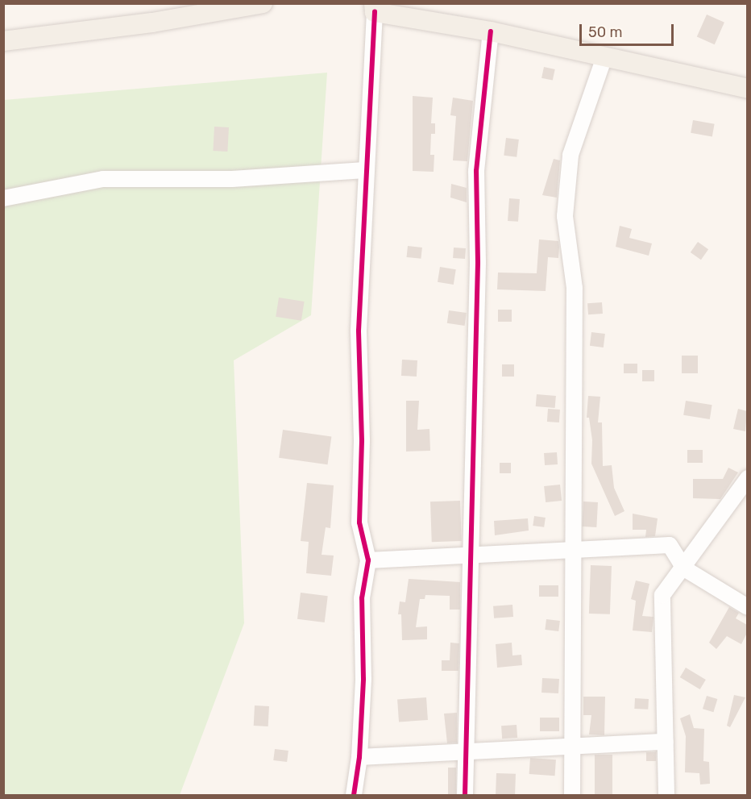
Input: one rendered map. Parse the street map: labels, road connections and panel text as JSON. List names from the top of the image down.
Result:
{
  "scale_bar": "50 m"
}
